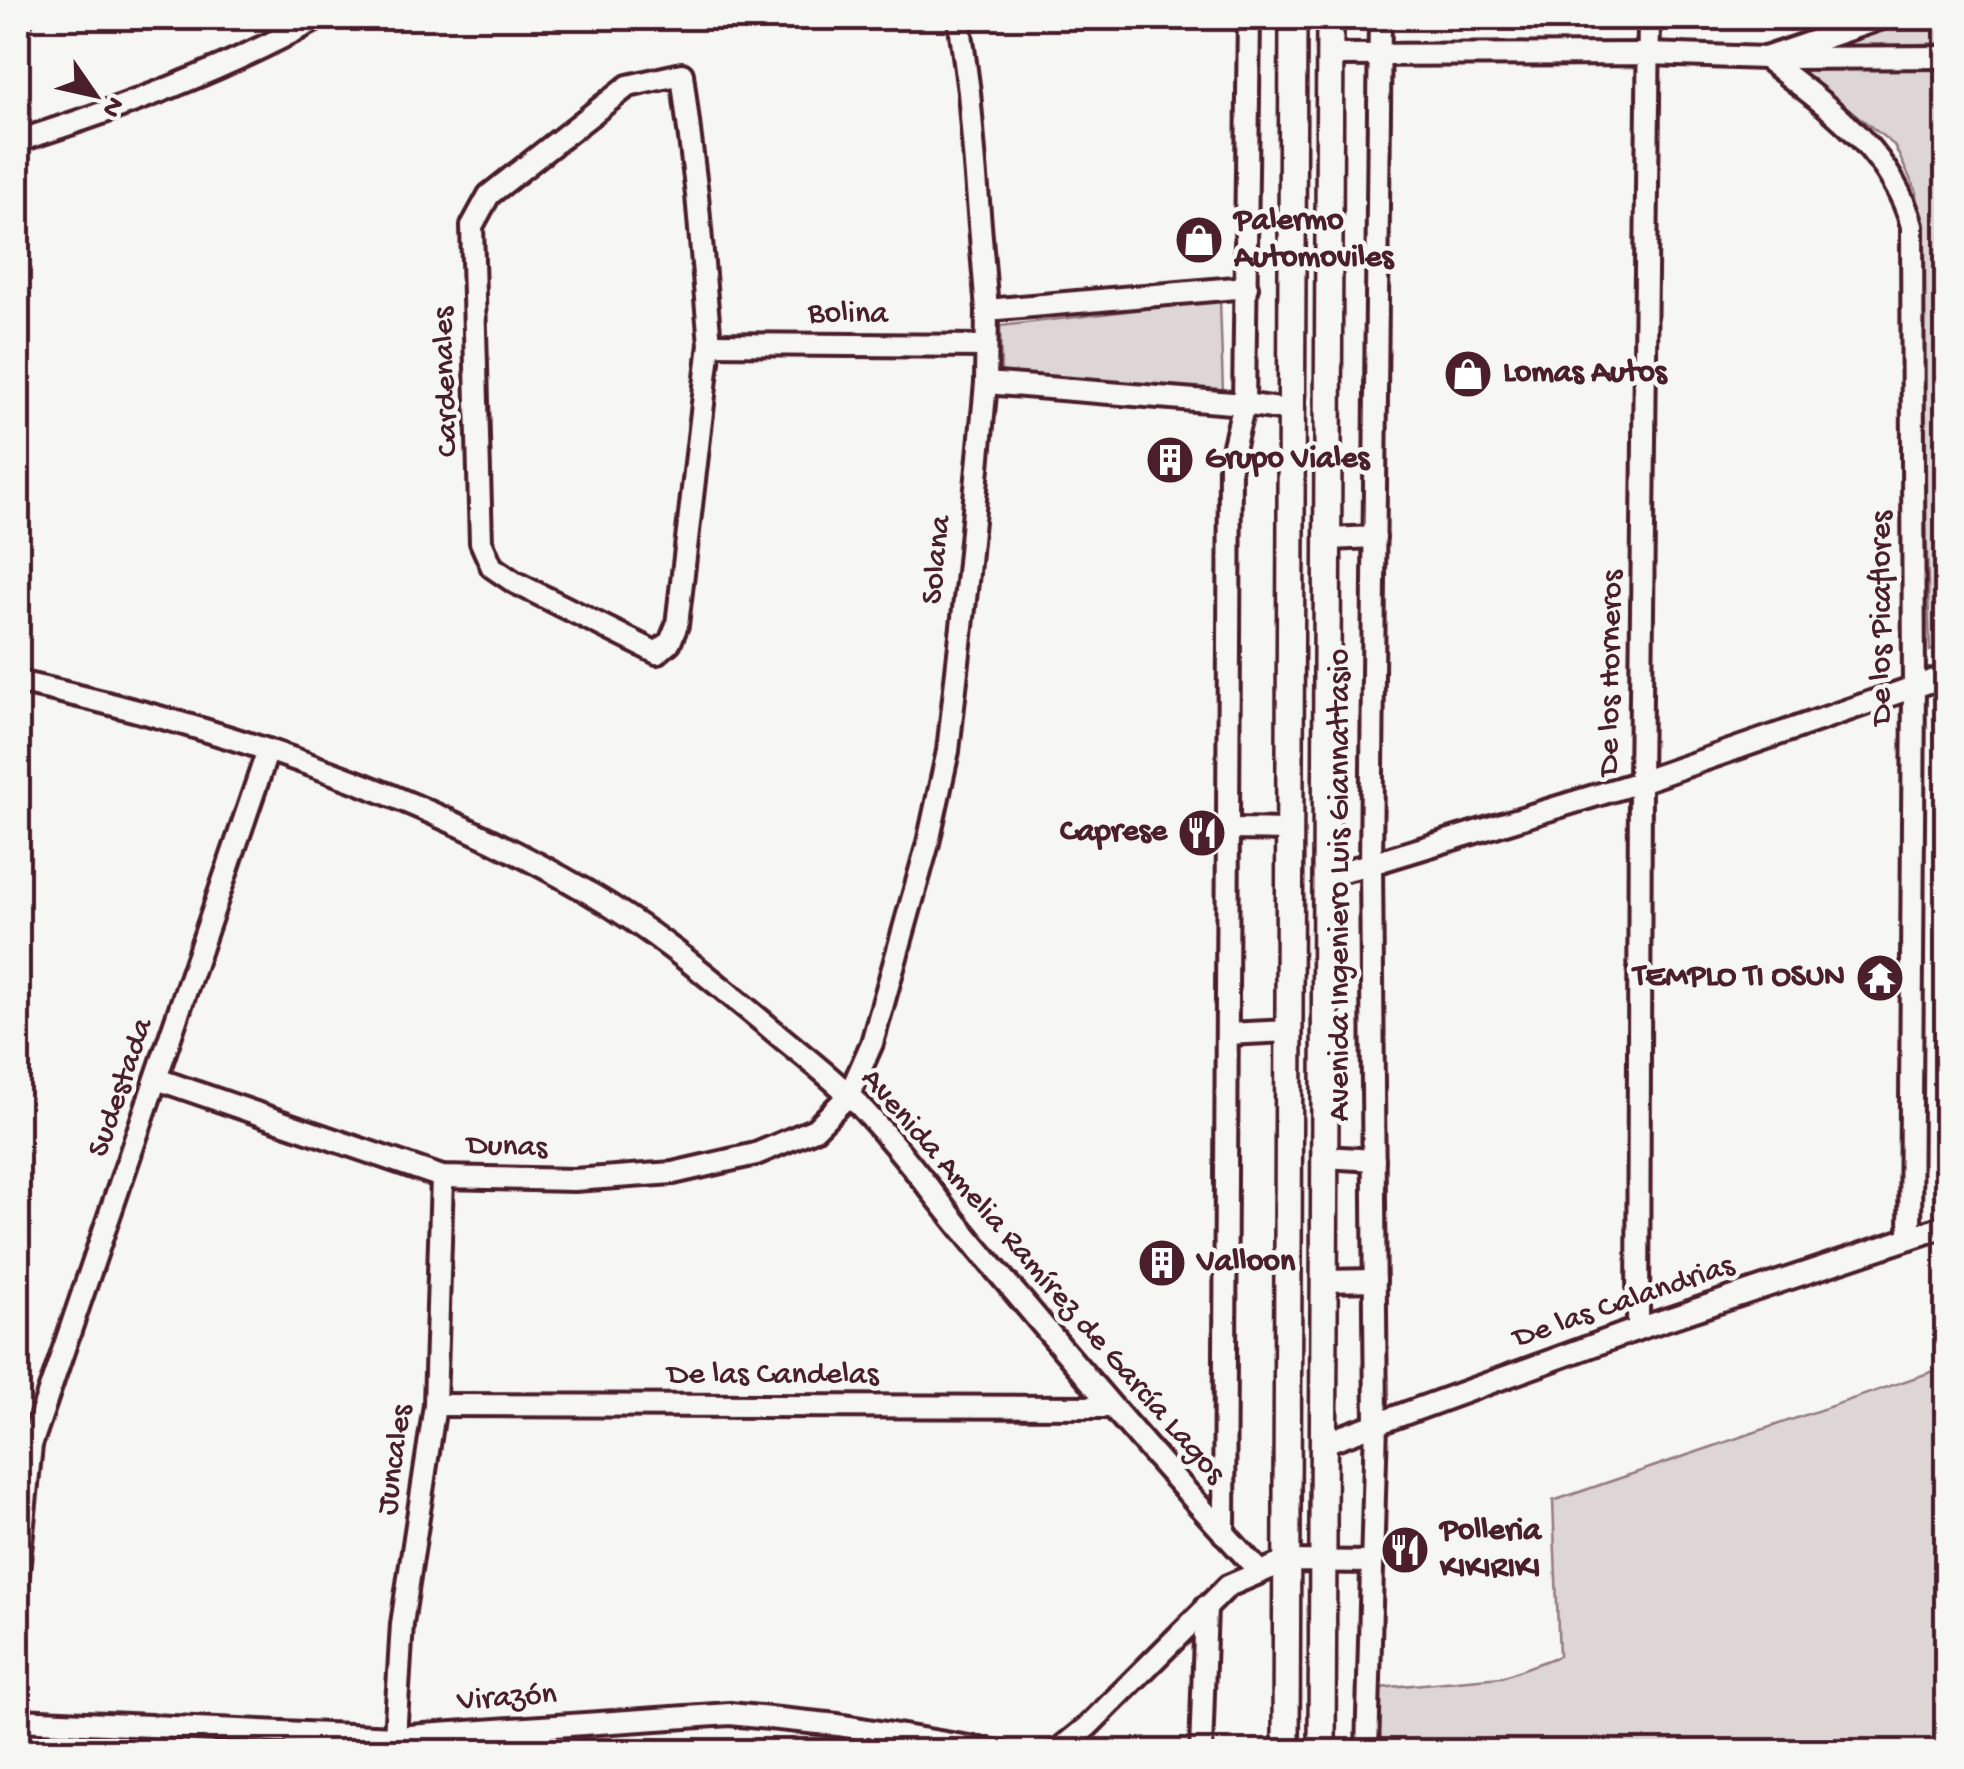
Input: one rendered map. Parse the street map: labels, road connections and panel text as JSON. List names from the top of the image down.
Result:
{
  "streets": {
    "main road": ["Avenida Ingeniero Luis Giannattasio"],
    "street": [
      "Bolina",
      "Cardenales",
      "Solana",
      "De los Picaflores",
      "De los Horneros",
      "Sudestada",
      "Dunas",
      "Avenida Amelia Ramírez de García Lagos",
      "De las Calandrias",
      "De las Candelas",
      "Juncales",
      "Virazón"
    ]
  },
  "crossings": [
    ["Bolina", "Cardenales"],
    ["Bolina", "Solana"],
    ["Solana", "Dunas"],
    ["Solana", "Avenida Amelia Ramírez de García Lagos"],
    ["De los Picaflores", "De las Calandrias"],
    ["De los Horneros", "De las Calandrias"],
    ["Avenida Ingeniero Luis Giannattasio", "De las Calandrias"],
    ["Sudestada", "Dunas"],
    ["Sudestada", "Avenida Amelia Ramírez de García Lagos"],
    ["Dunas", "Avenida Amelia Ramírez de García Lagos"],
    ["Dunas", "Juncales"],
    ["Avenida Amelia Ramírez de García Lagos", "De las Candelas"],
    ["De las Candelas", "Juncales"],
    ["Juncales", "Virazón"]
  ],
  "places": {
    "shop": ["Palermo Automoviles", "Lomas Autos"],
    "building": ["Grupo Viales", "Valloon"],
    "restaurant": ["Caprese", "Polleria KIKIRIKI"],
    "temple": ["TEMPLO TI OSUN"]
  },
  "north": "bottom right"
}
